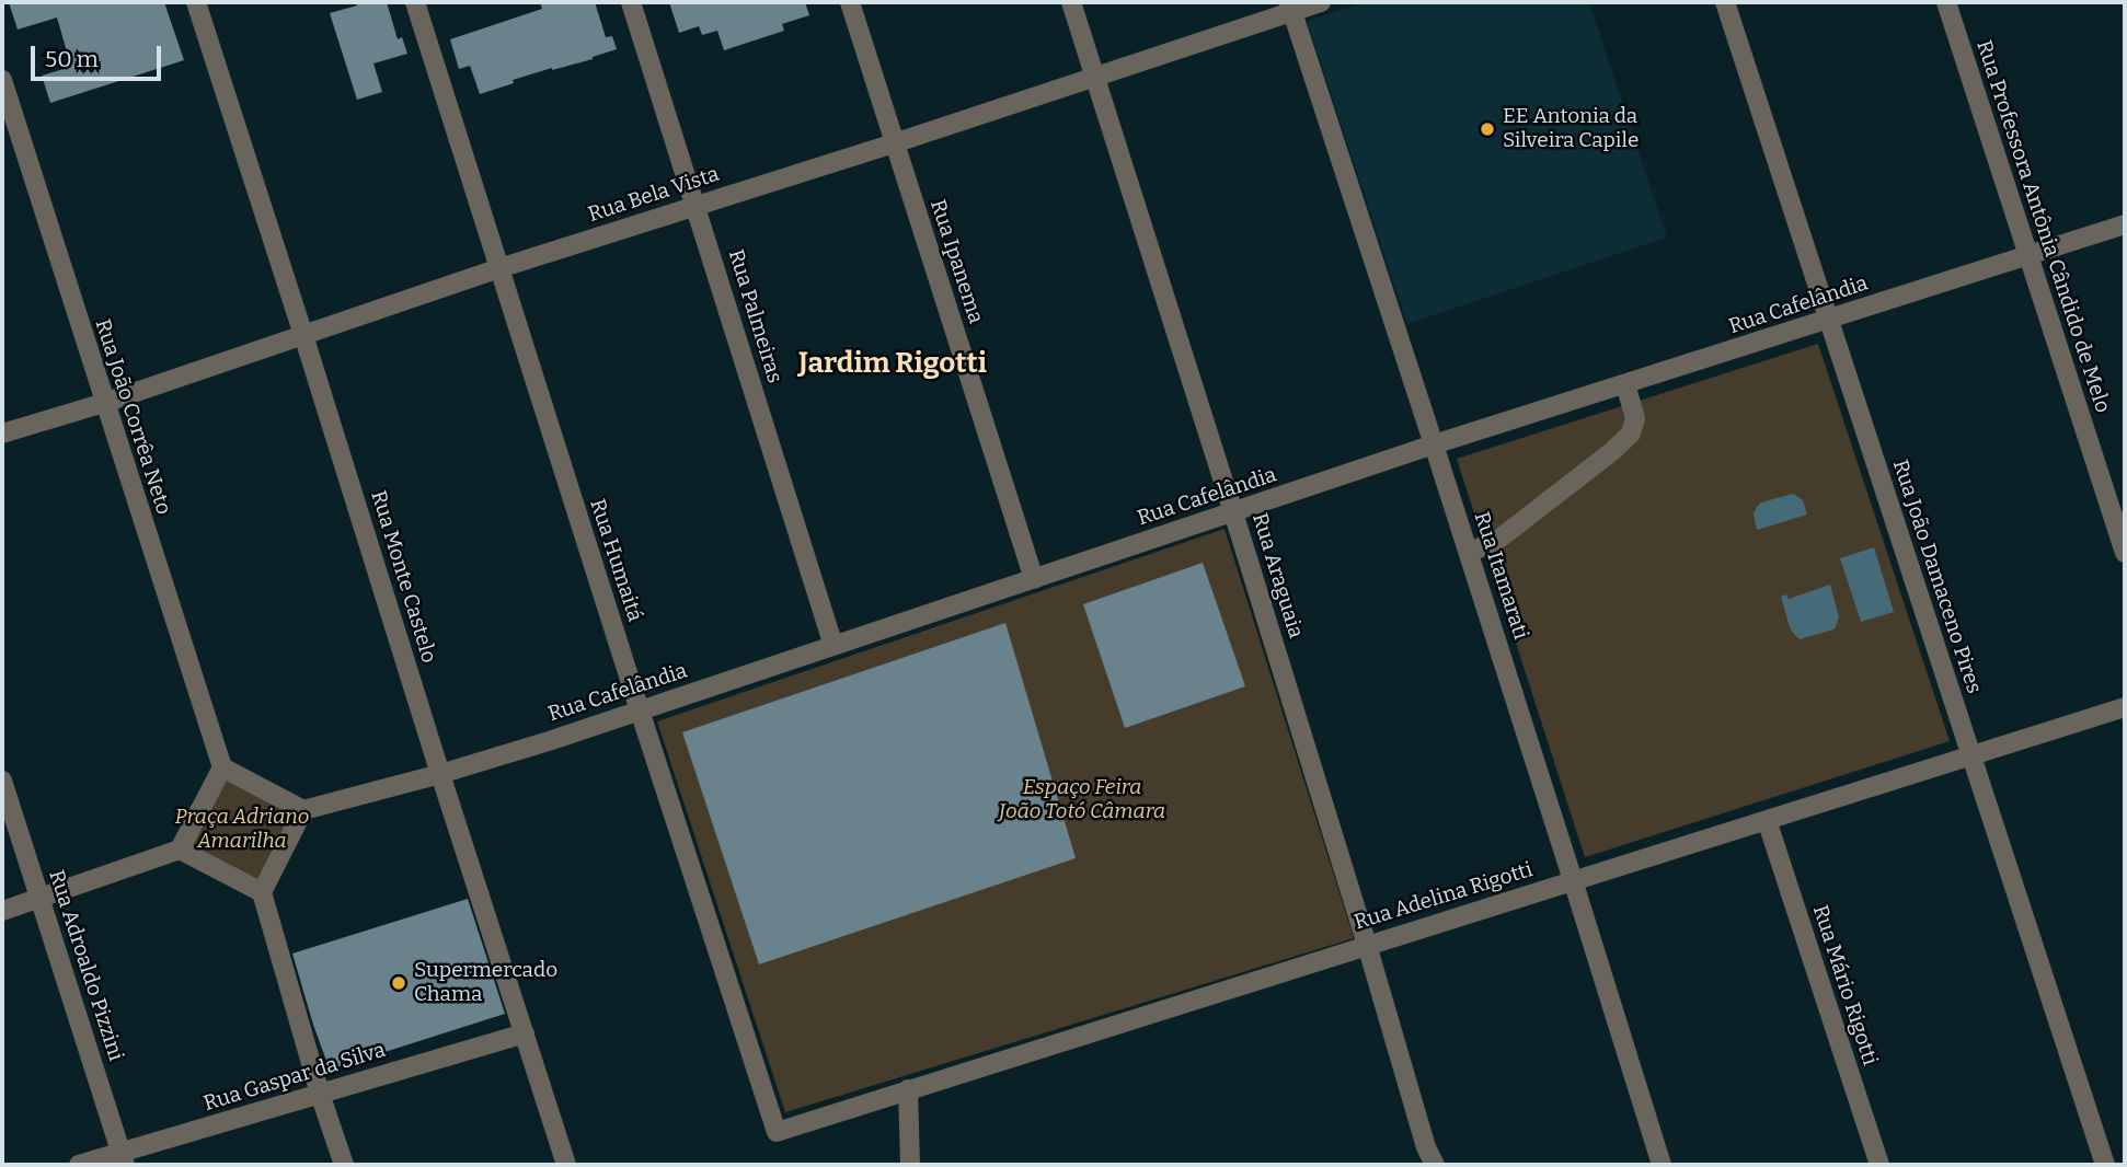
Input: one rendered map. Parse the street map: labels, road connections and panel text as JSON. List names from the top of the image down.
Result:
{
  "streets": {
    "street": [
      "Rua Bela Vista",
      "Rua Professora Antônia Cândido de Melo",
      "Rua Ipanema",
      "Rua Cafelândia",
      "Rua Palmeiras",
      "Rua João Corrêa Neto",
      "Rua Humaitá",
      "Rua Araguaia",
      "Rua Itamarati",
      "Rua Monte Castelo",
      "Rua João Damaceno Pires",
      "Rua Adelina Rigotti",
      "Rua Adroaldo Pizzini",
      "Rua Mário Rigotti",
      "Rua Gaspar da Silva"
    ]
  },
  "crossings": [
    ["Rua Bela Vista", "Rua Ipanema"],
    ["Rua Bela Vista", "Rua Palmeiras"],
    ["Rua Bela Vista", "Rua João Corrêa Neto"],
    ["Rua Bela Vista", "Rua Humaitá"],
    ["Rua Bela Vista", "Rua Araguaia"],
    ["Rua Bela Vista", "Rua Itamarati"],
    ["Rua Bela Vista", "Rua Monte Castelo"],
    ["Rua Professora Antônia Cândido de Melo", "Rua Cafelândia"],
    ["Rua Ipanema", "Rua Cafelândia"],
    ["Rua Cafelândia", "Rua Palmeiras"],
    ["Rua Cafelândia", "Rua Humaitá"],
    ["Rua Cafelândia", "Rua Araguaia"],
    ["Rua Cafelândia", "Rua Itamarati"],
    ["Rua Cafelândia", "Rua Monte Castelo"],
    ["Rua Cafelândia", "Rua João Damaceno Pires"],
    ["Rua Humaitá", "Rua Adelina Rigotti"],
    ["Rua Araguaia", "Rua Adelina Rigotti"],
    ["Rua Itamarati", "Rua Adelina Rigotti"],
    ["Rua Monte Castelo", "Rua Gaspar da Silva"],
    ["Rua João Damaceno Pires", "Rua Adelina Rigotti"],
    ["Rua Adelina Rigotti", "Rua Mário Rigotti"],
    ["Rua Adroaldo Pizzini", "Rua Gaspar da Silva"]
  ],
  "districts": ["Jardim Rigotti"],
  "parks": ["Espaço Feira João Totó Câmara", "Praça Adriano Amarilha"],
  "places": ["EE Antonia da Silveira Capile", "Supermercado Chama"],
  "scale_bar": "50 m"
}
